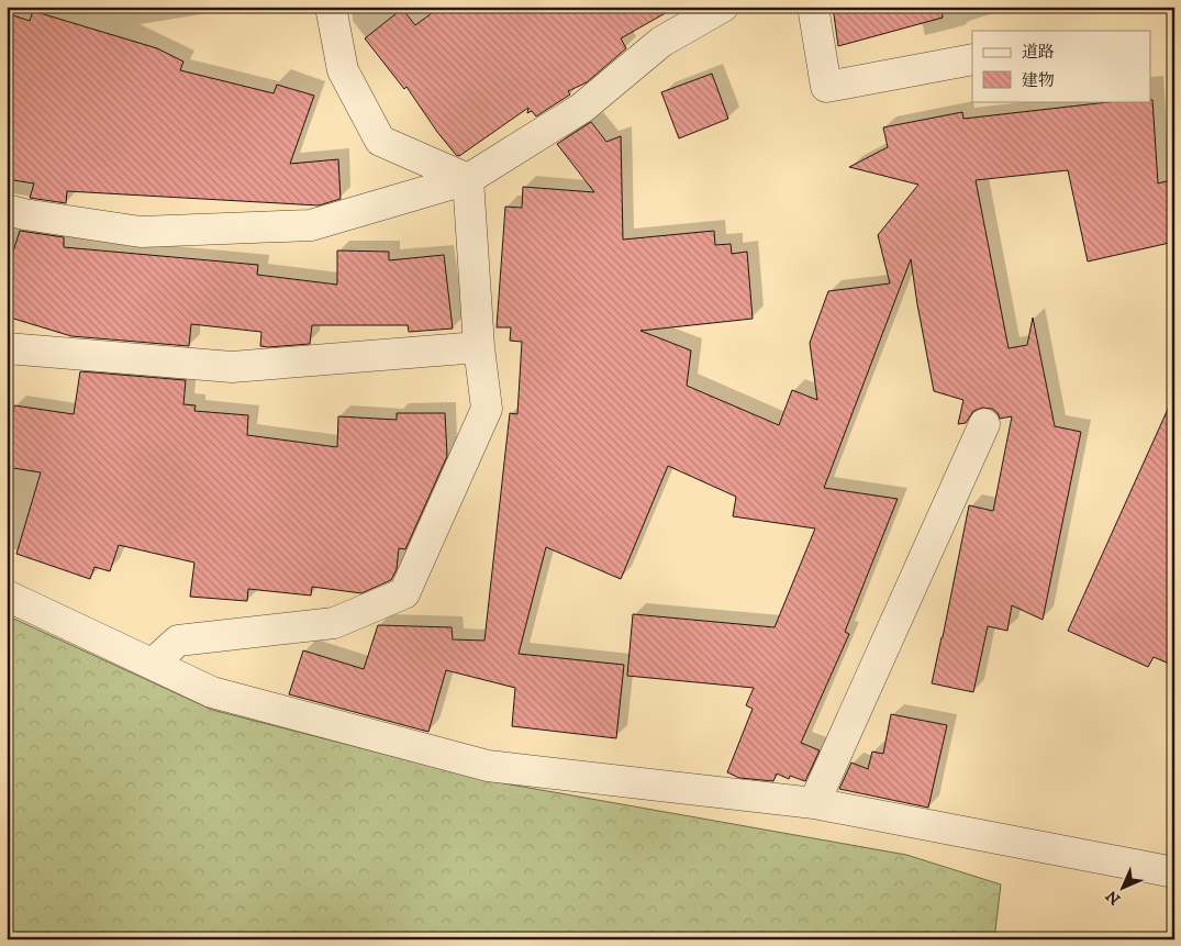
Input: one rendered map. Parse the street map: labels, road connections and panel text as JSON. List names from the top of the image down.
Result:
{
  "legend": ["道路", "建物"],
  "north": "bottom left"
}
